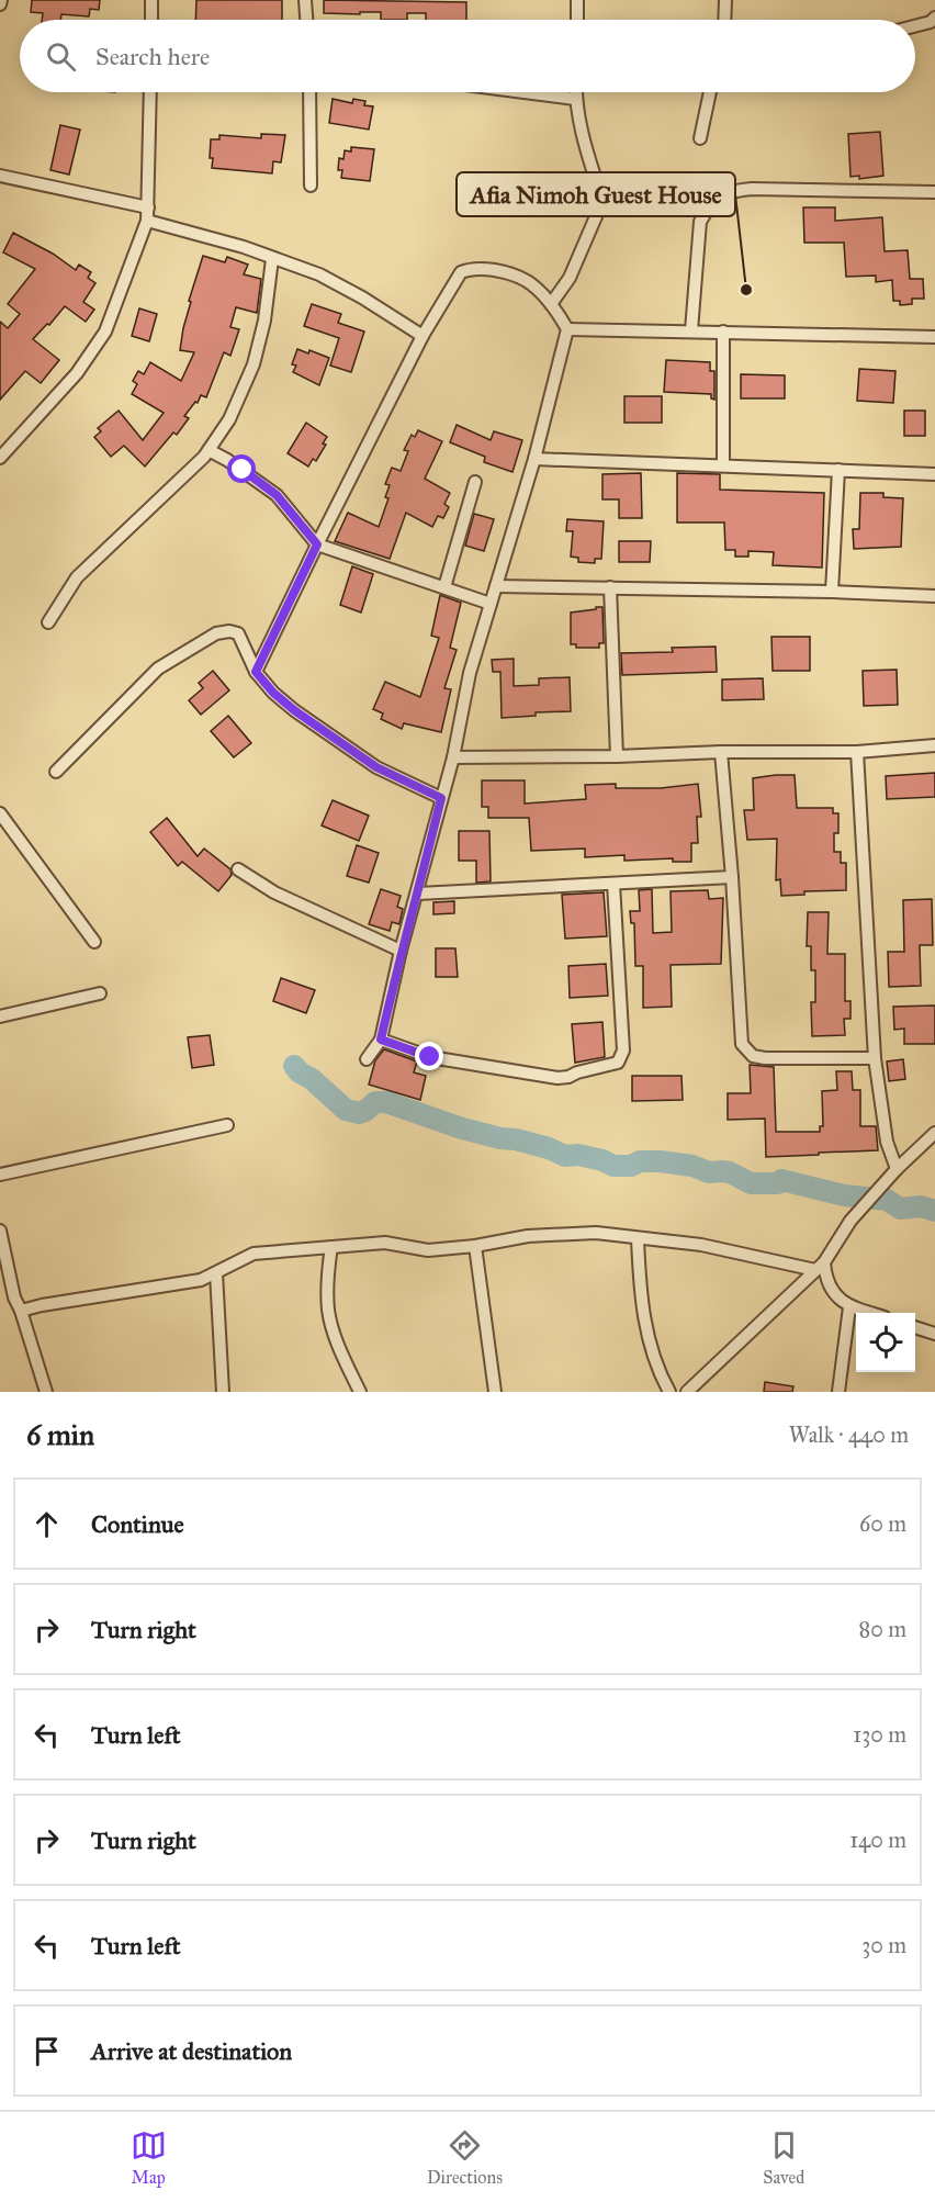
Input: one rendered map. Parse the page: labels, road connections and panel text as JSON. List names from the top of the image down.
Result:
{
  "places": ["Afia Nimoh Guest House"],
  "page": {
    "search": "Search here",
    "heading": ["6 min", "Walk · 440 m"],
    "list": [
      ["Continue", "60 m"],
      ["Turn right", "80 m"],
      ["Turn left", "130 m"],
      ["Turn right", "140 m"],
      ["Turn left", "30 m"],
      "Arrive at destination"
    ],
    "nav": ["Map", "Directions", "Saved"]
  }
}
